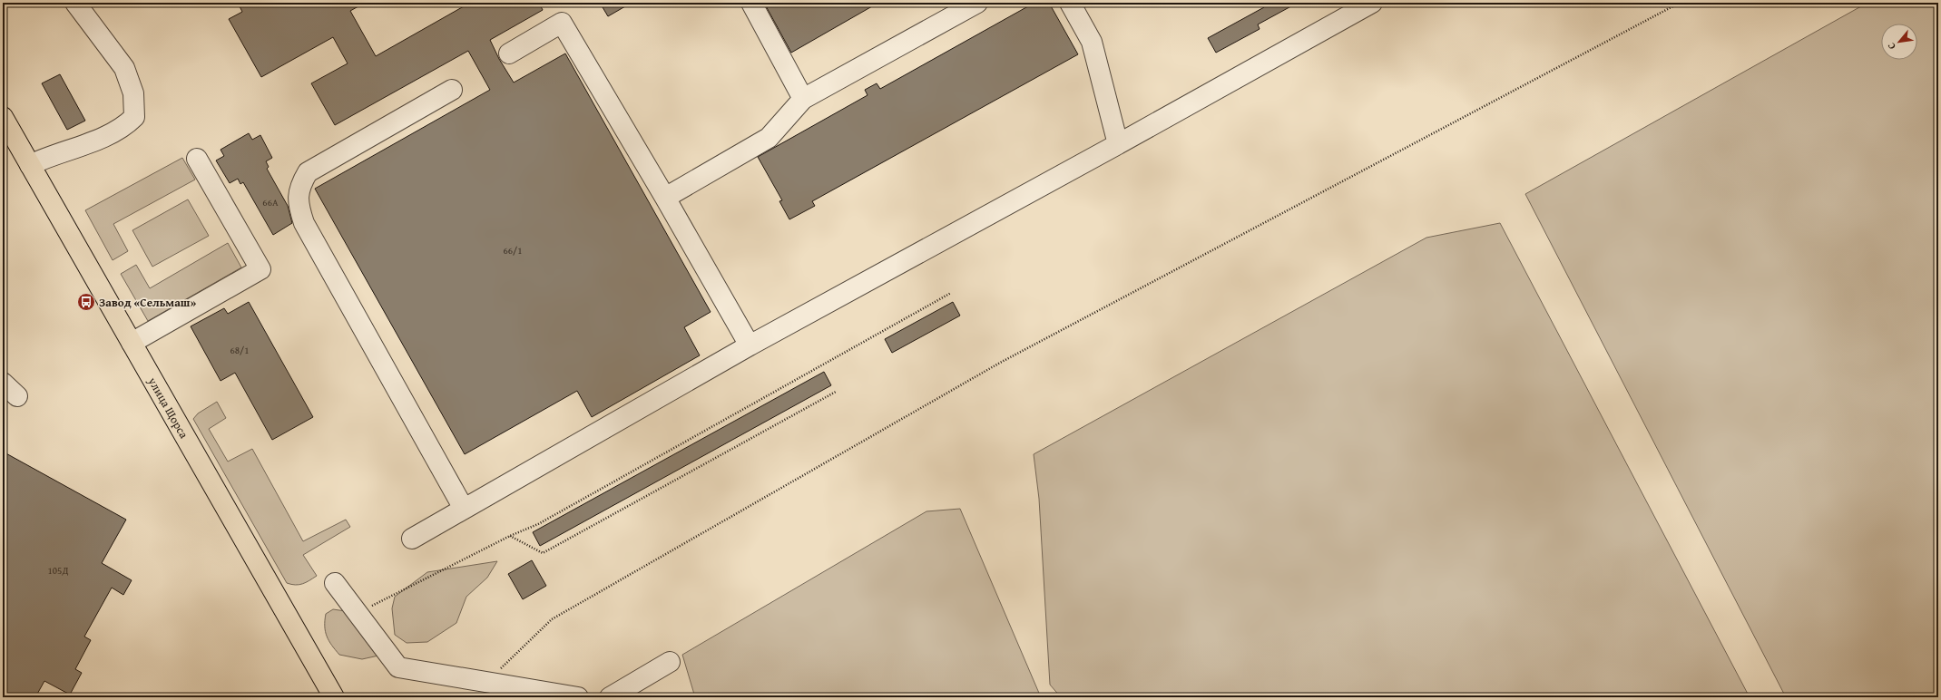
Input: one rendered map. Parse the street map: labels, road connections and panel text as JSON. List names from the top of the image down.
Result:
{
  "streets": {
    "main road": ["улица Щорса"]
  },
  "places": {
    "bus stop": ["Завод «Сельмаш»"]
  },
  "house_numbers": [
    "66А",
    "66/1",
    "68/1",
    "105Д"
  ],
  "north": "bottom left"
}
